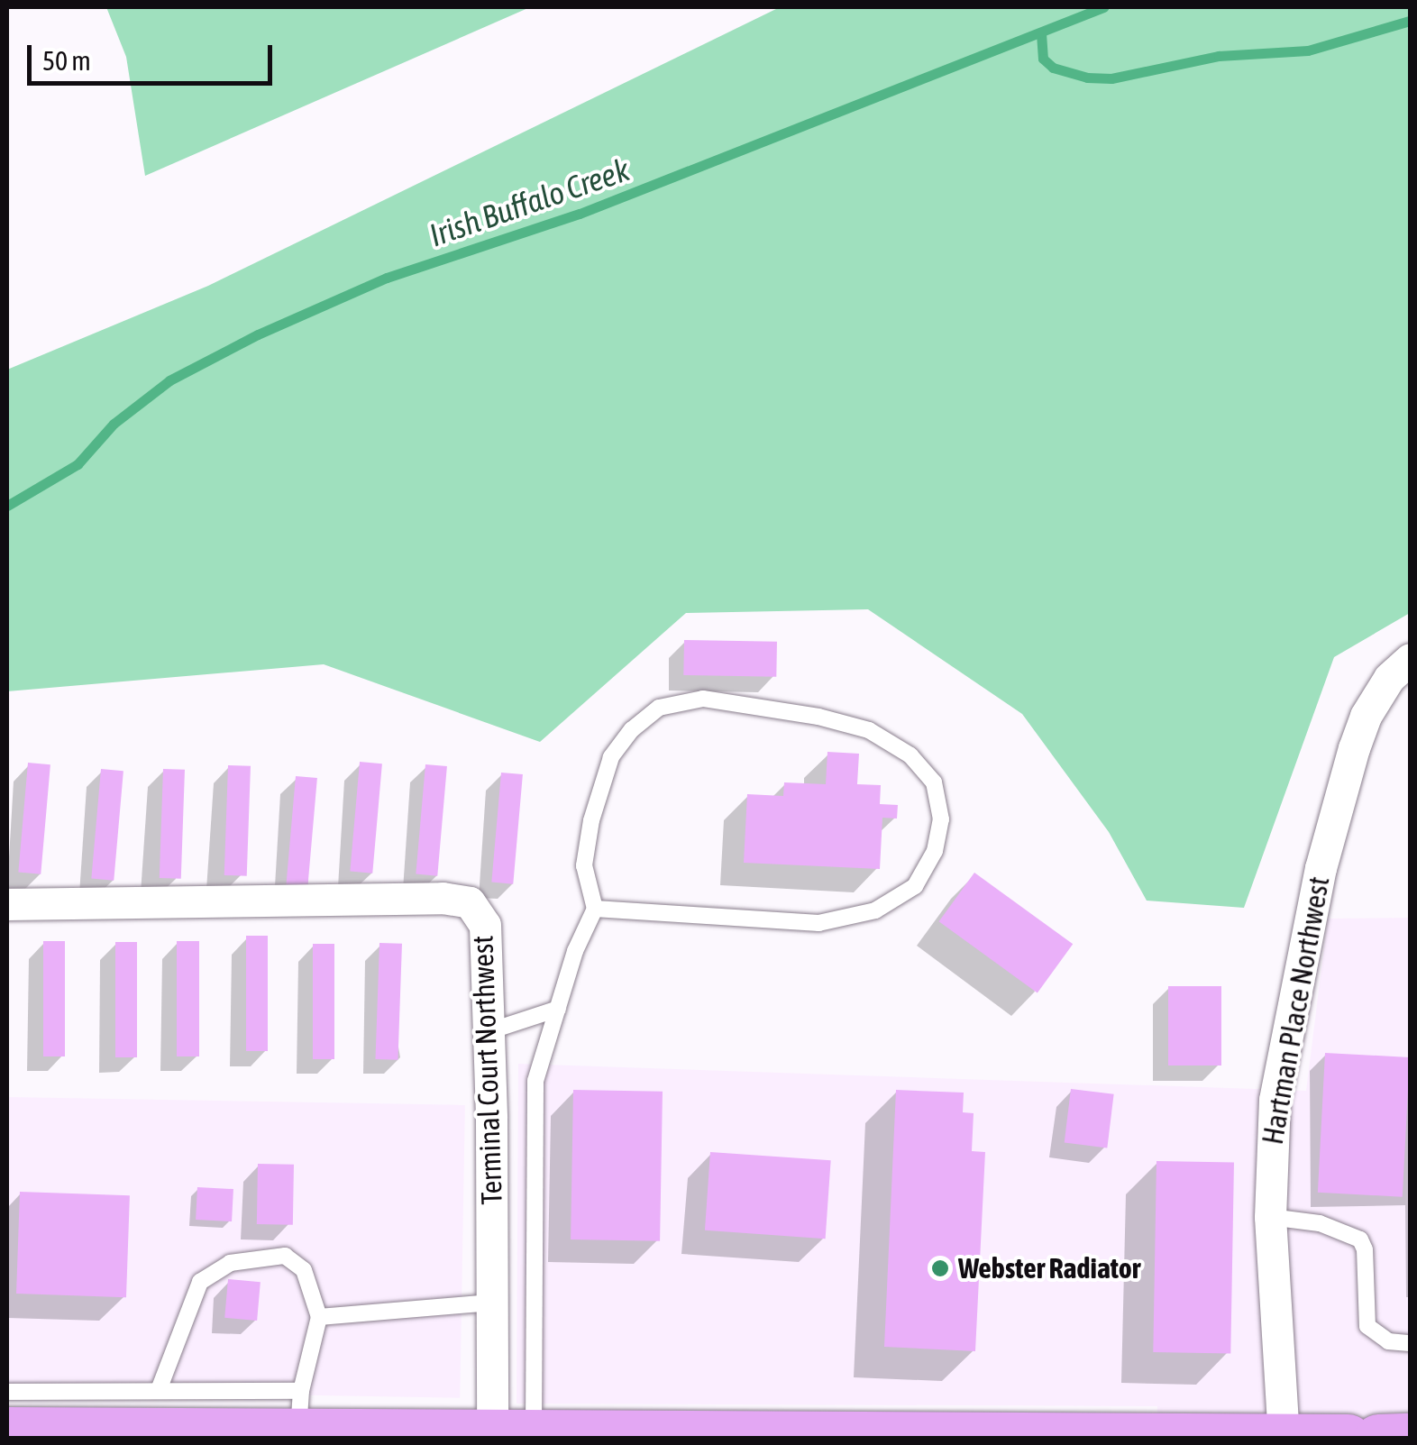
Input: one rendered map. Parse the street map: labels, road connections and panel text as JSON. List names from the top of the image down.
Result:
{
  "streets": {
    "street": ["Hartman Place Northwest", "Terminal Court Northwest"]
  },
  "water": ["Irish Buffalo Creek"],
  "places": ["Webster Radiator"],
  "scale_bar": "50 m"
}
